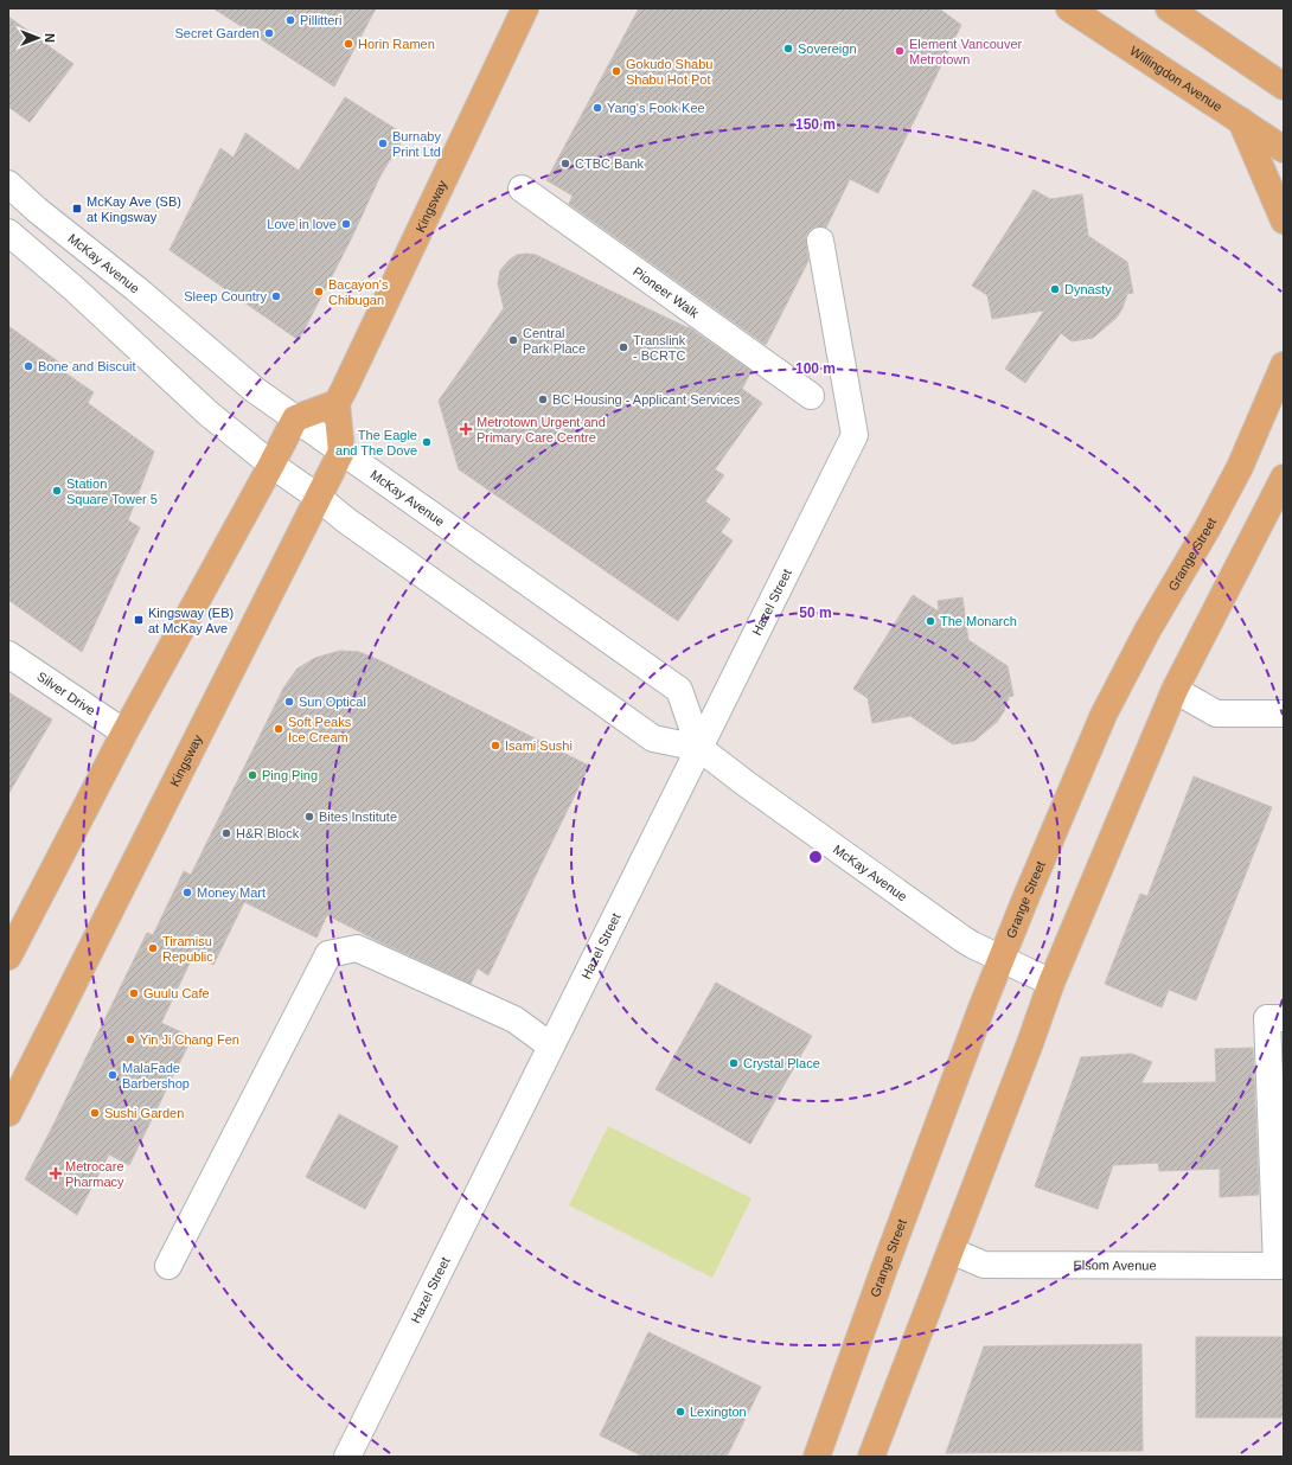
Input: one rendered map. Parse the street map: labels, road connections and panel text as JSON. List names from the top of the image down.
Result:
{
  "streets": {
    "main road": ["Willingdon Avenue", "Kingsway", "Grange Street"],
    "street": [
      "McKay Avenue",
      "Pioneer Walk",
      "Hazel Street",
      "Silver Drive",
      "Elsom Avenue"
    ]
  },
  "crossings": [
    ["Kingsway", "McKay Avenue"],
    ["McKay Avenue", "Grange Street"],
    ["McKay Avenue", "Hazel Street"]
  ],
  "places": {
    "other": [
      "Pillitteri",
      "Secret Garden",
      "Horin Ramen",
      "Sovereign",
      "Element Vancouver Metrotown",
      "Gokudo Shabu Shabu Hot Pot",
      "Yang's Fook Kee",
      "Burnaby Print Ltd",
      "CTBC Bank",
      "Love in love",
      "Dynasty",
      "Bacayon's Chibugan",
      "Sleep Country",
      "Central Park Place",
      "Translink - BCRTC",
      "Bone and Biscuit",
      "BC Housing - Applicant Services",
      "The Eagle and The Dove",
      "Station Square Tower 5",
      "The Monarch",
      "Sun Optical",
      "Soft Peaks Ice Cream",
      "Isami Sushi",
      "Ping Ping",
      "Bites Institute",
      "H&R Block",
      "Money Mart",
      "Tiramisu Republic",
      "Guulu Cafe",
      "Yin Ji Chang Fen",
      "Crystal Place",
      "MalaFade Barbershop",
      "Sushi Garden",
      "Lexington"
    ],
    "transit": ["McKay Ave (SB) at Kingsway", "Kingsway (EB) at McKay Ave"],
    "health": ["Metrotown Urgent and Primary Care Centre", "Metrocare Pharmacy"]
  },
  "north": "right",
  "rings": ["150 m", "100 m", "50 m"]
}
